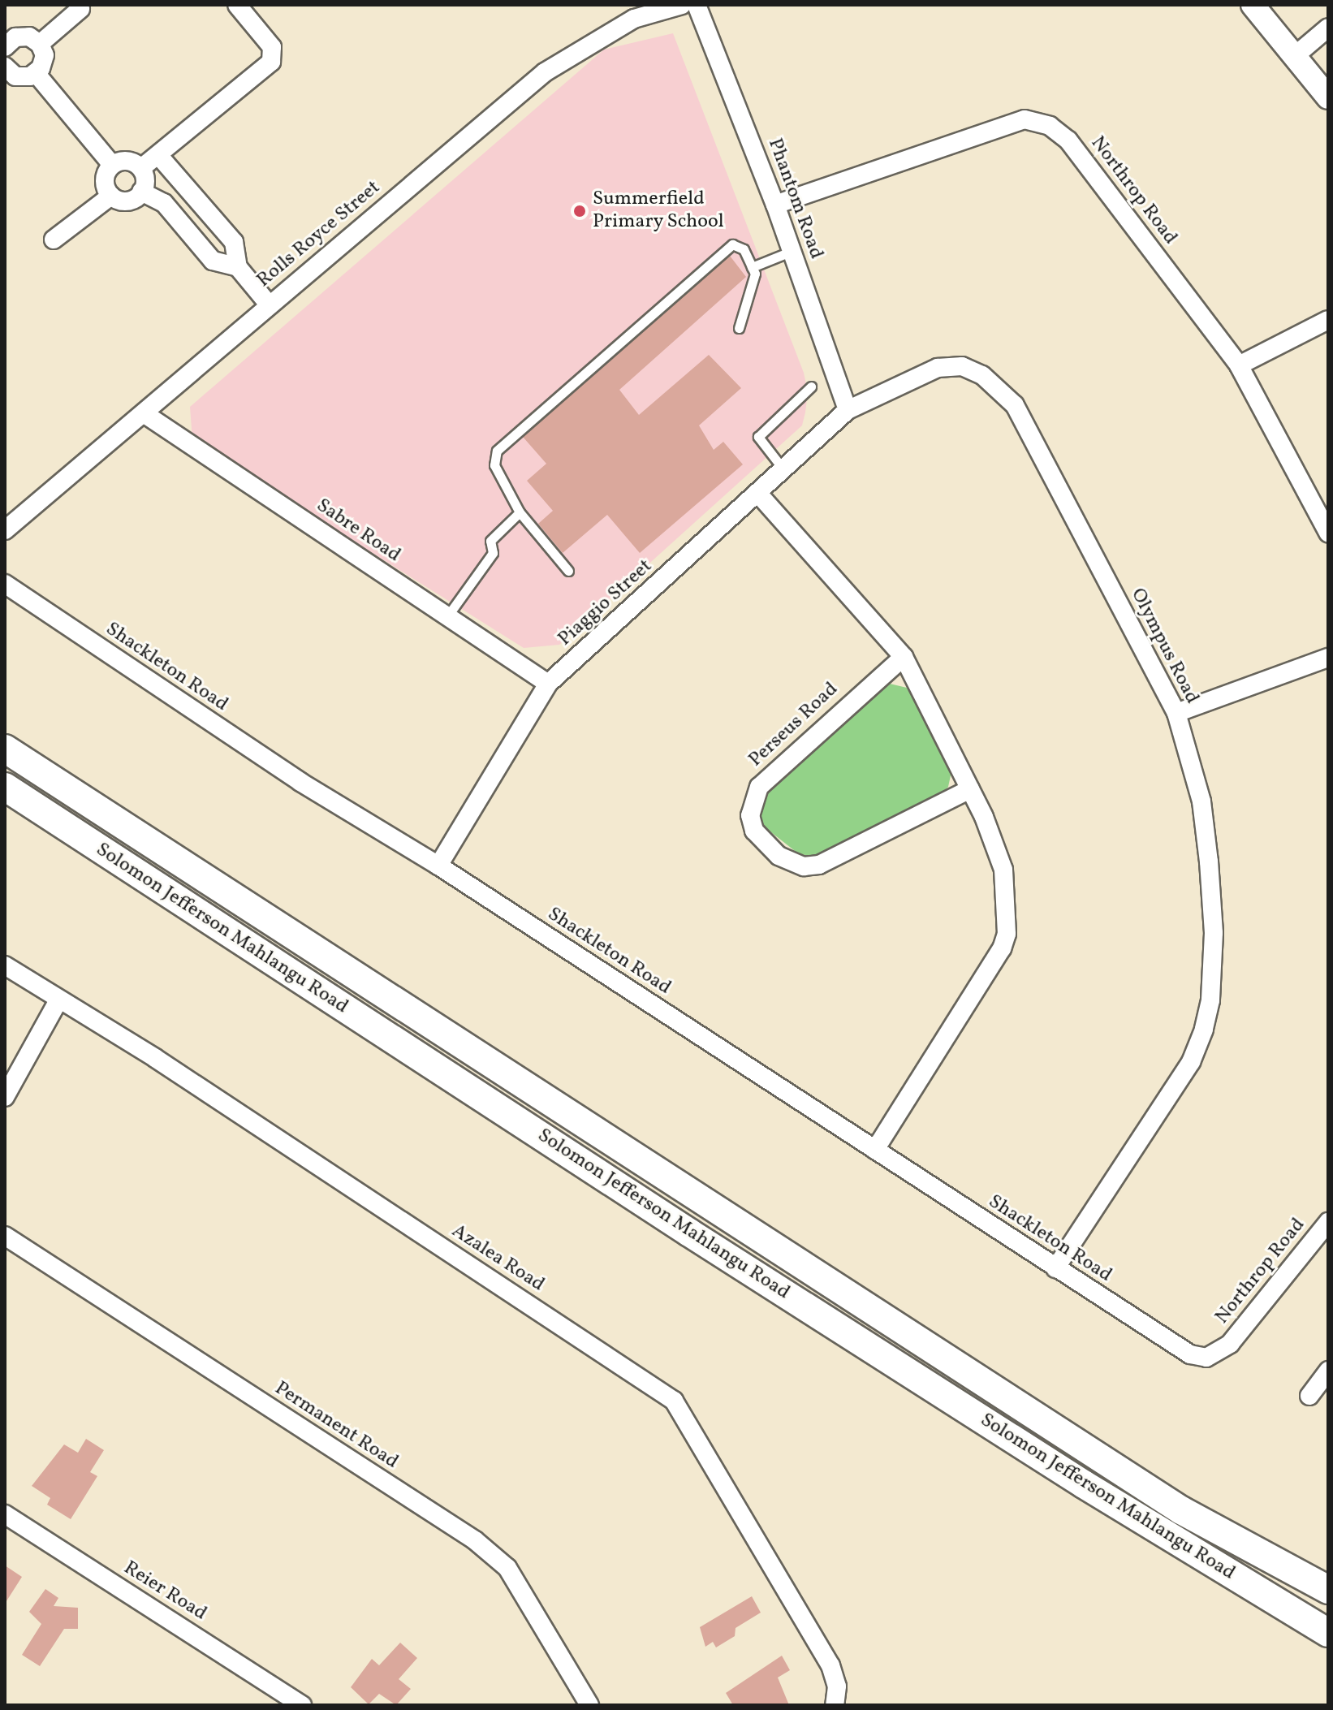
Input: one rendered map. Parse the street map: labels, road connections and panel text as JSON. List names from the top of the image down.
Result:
{
  "streets": {
    "main road": ["Solomon Jefferson Mahlangu Road"],
    "street": [
      "Northrop Road",
      "Phantom Road",
      "Rolls Royce Street",
      "Sabre Road",
      "Piaggio Street",
      "Olympus Road",
      "Shackleton Road",
      "Perseus Road",
      "Azalea Road",
      "Permanent Road",
      "Reier Road"
    ]
  },
  "crossings": [
    ["Northrop Road", "Phantom Road"],
    ["Northrop Road", "Shackleton Road"],
    ["Phantom Road", "Piaggio Street"],
    ["Phantom Road", "Olympus Road"],
    ["Rolls Royce Street", "Sabre Road"],
    ["Sabre Road", "Piaggio Street"],
    ["Piaggio Street", "Olympus Road"],
    ["Piaggio Street", "Shackleton Road"],
    ["Olympus Road", "Shackleton Road"]
  ],
  "places": ["Summerfield Primary School"]
}
